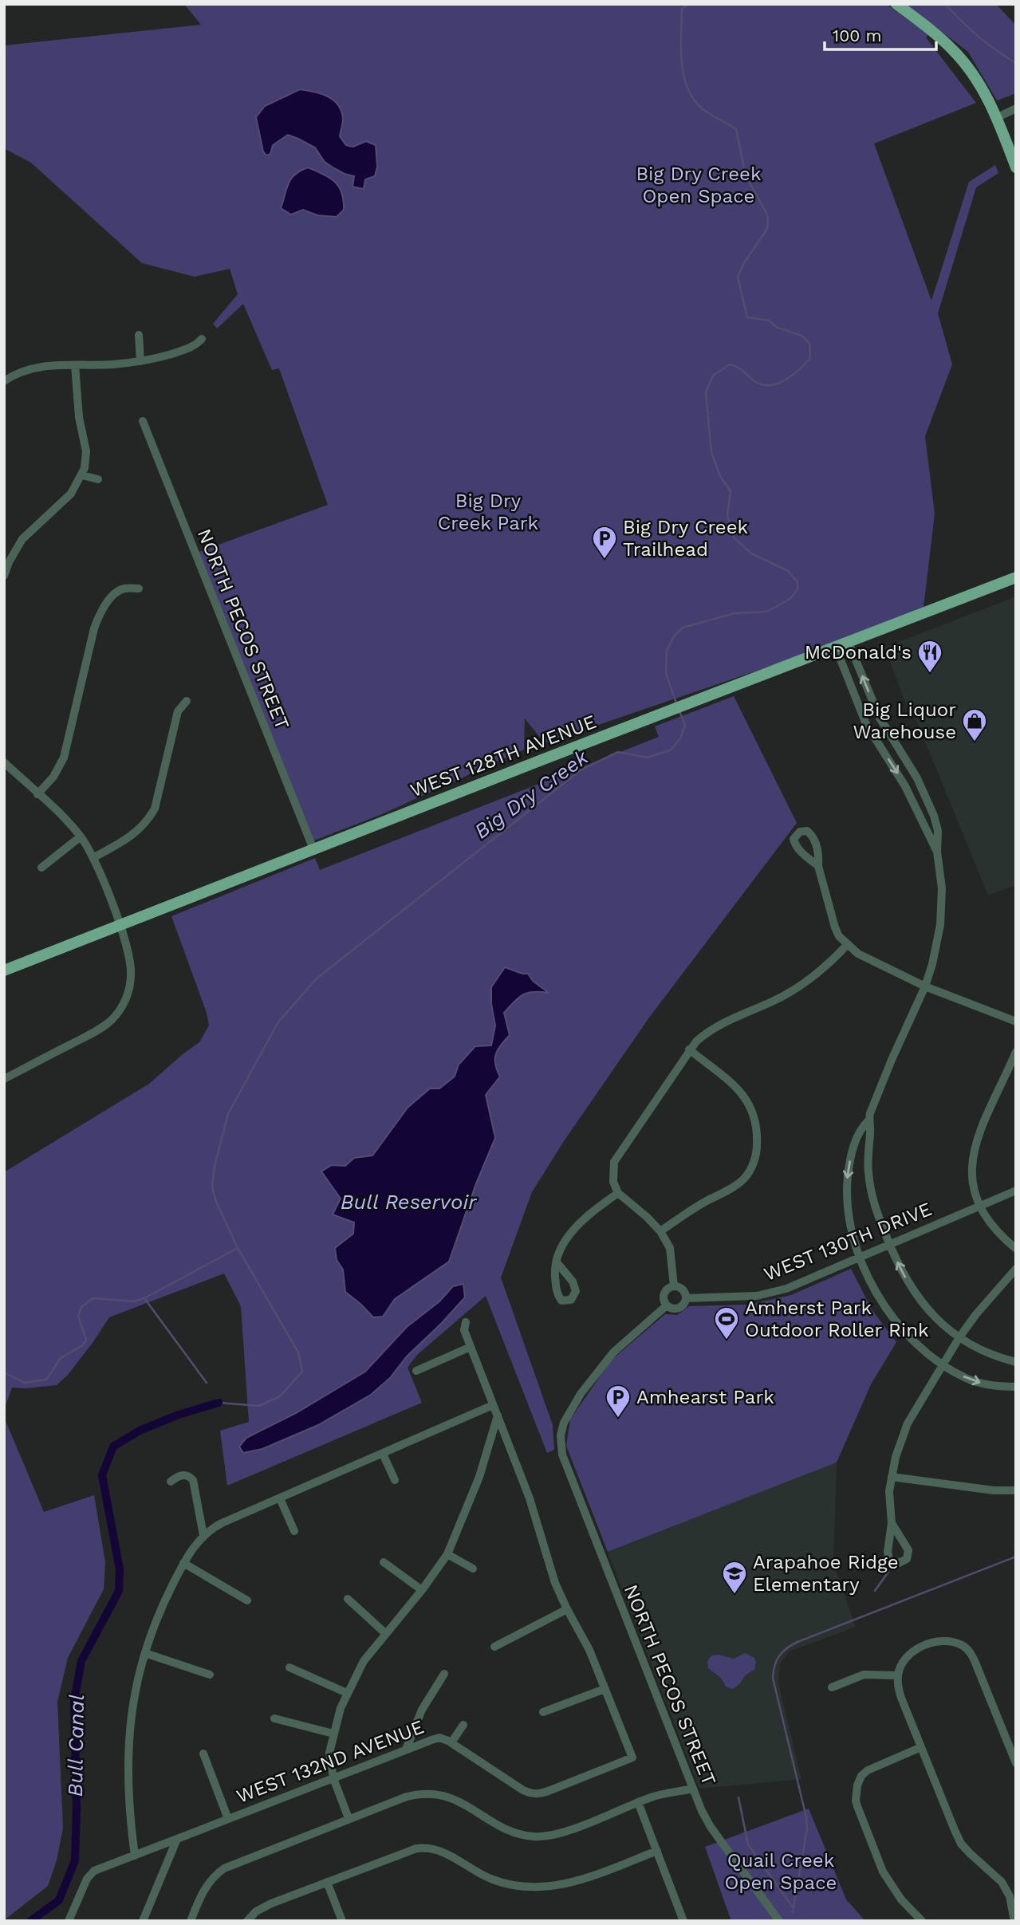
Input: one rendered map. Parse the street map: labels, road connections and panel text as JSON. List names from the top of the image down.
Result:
{
  "streets": {
    "main road": ["WEST 128TH AVENUE"],
    "street": ["NORTH PECOS STREET", "WEST 130TH DRIVE", "WEST 132ND AVENUE"]
  },
  "crossings": [
    ["NORTH PECOS STREET", "WEST 128TH AVENUE"],
    ["NORTH PECOS STREET", "WEST 130TH DRIVE"]
  ],
  "water": ["Big Dry Creek", "Bull Reservoir", "Bull Canal"],
  "parks": ["Big Dry Creek Open Space", "Big Dry Creek Park", "Quail Creek Open Space"],
  "places": {
    "parking": ["Big Dry Creek Trailhead", "Amhearst Park"],
    "restaurant": ["McDonald's"],
    "shop": ["Big Liquor Warehouse"],
    "sports": ["Amherst Park Outdoor Roller Rink"],
    "school or university": ["Arapahoe Ridge Elementary"]
  },
  "scale_bar": "100 m"
}
